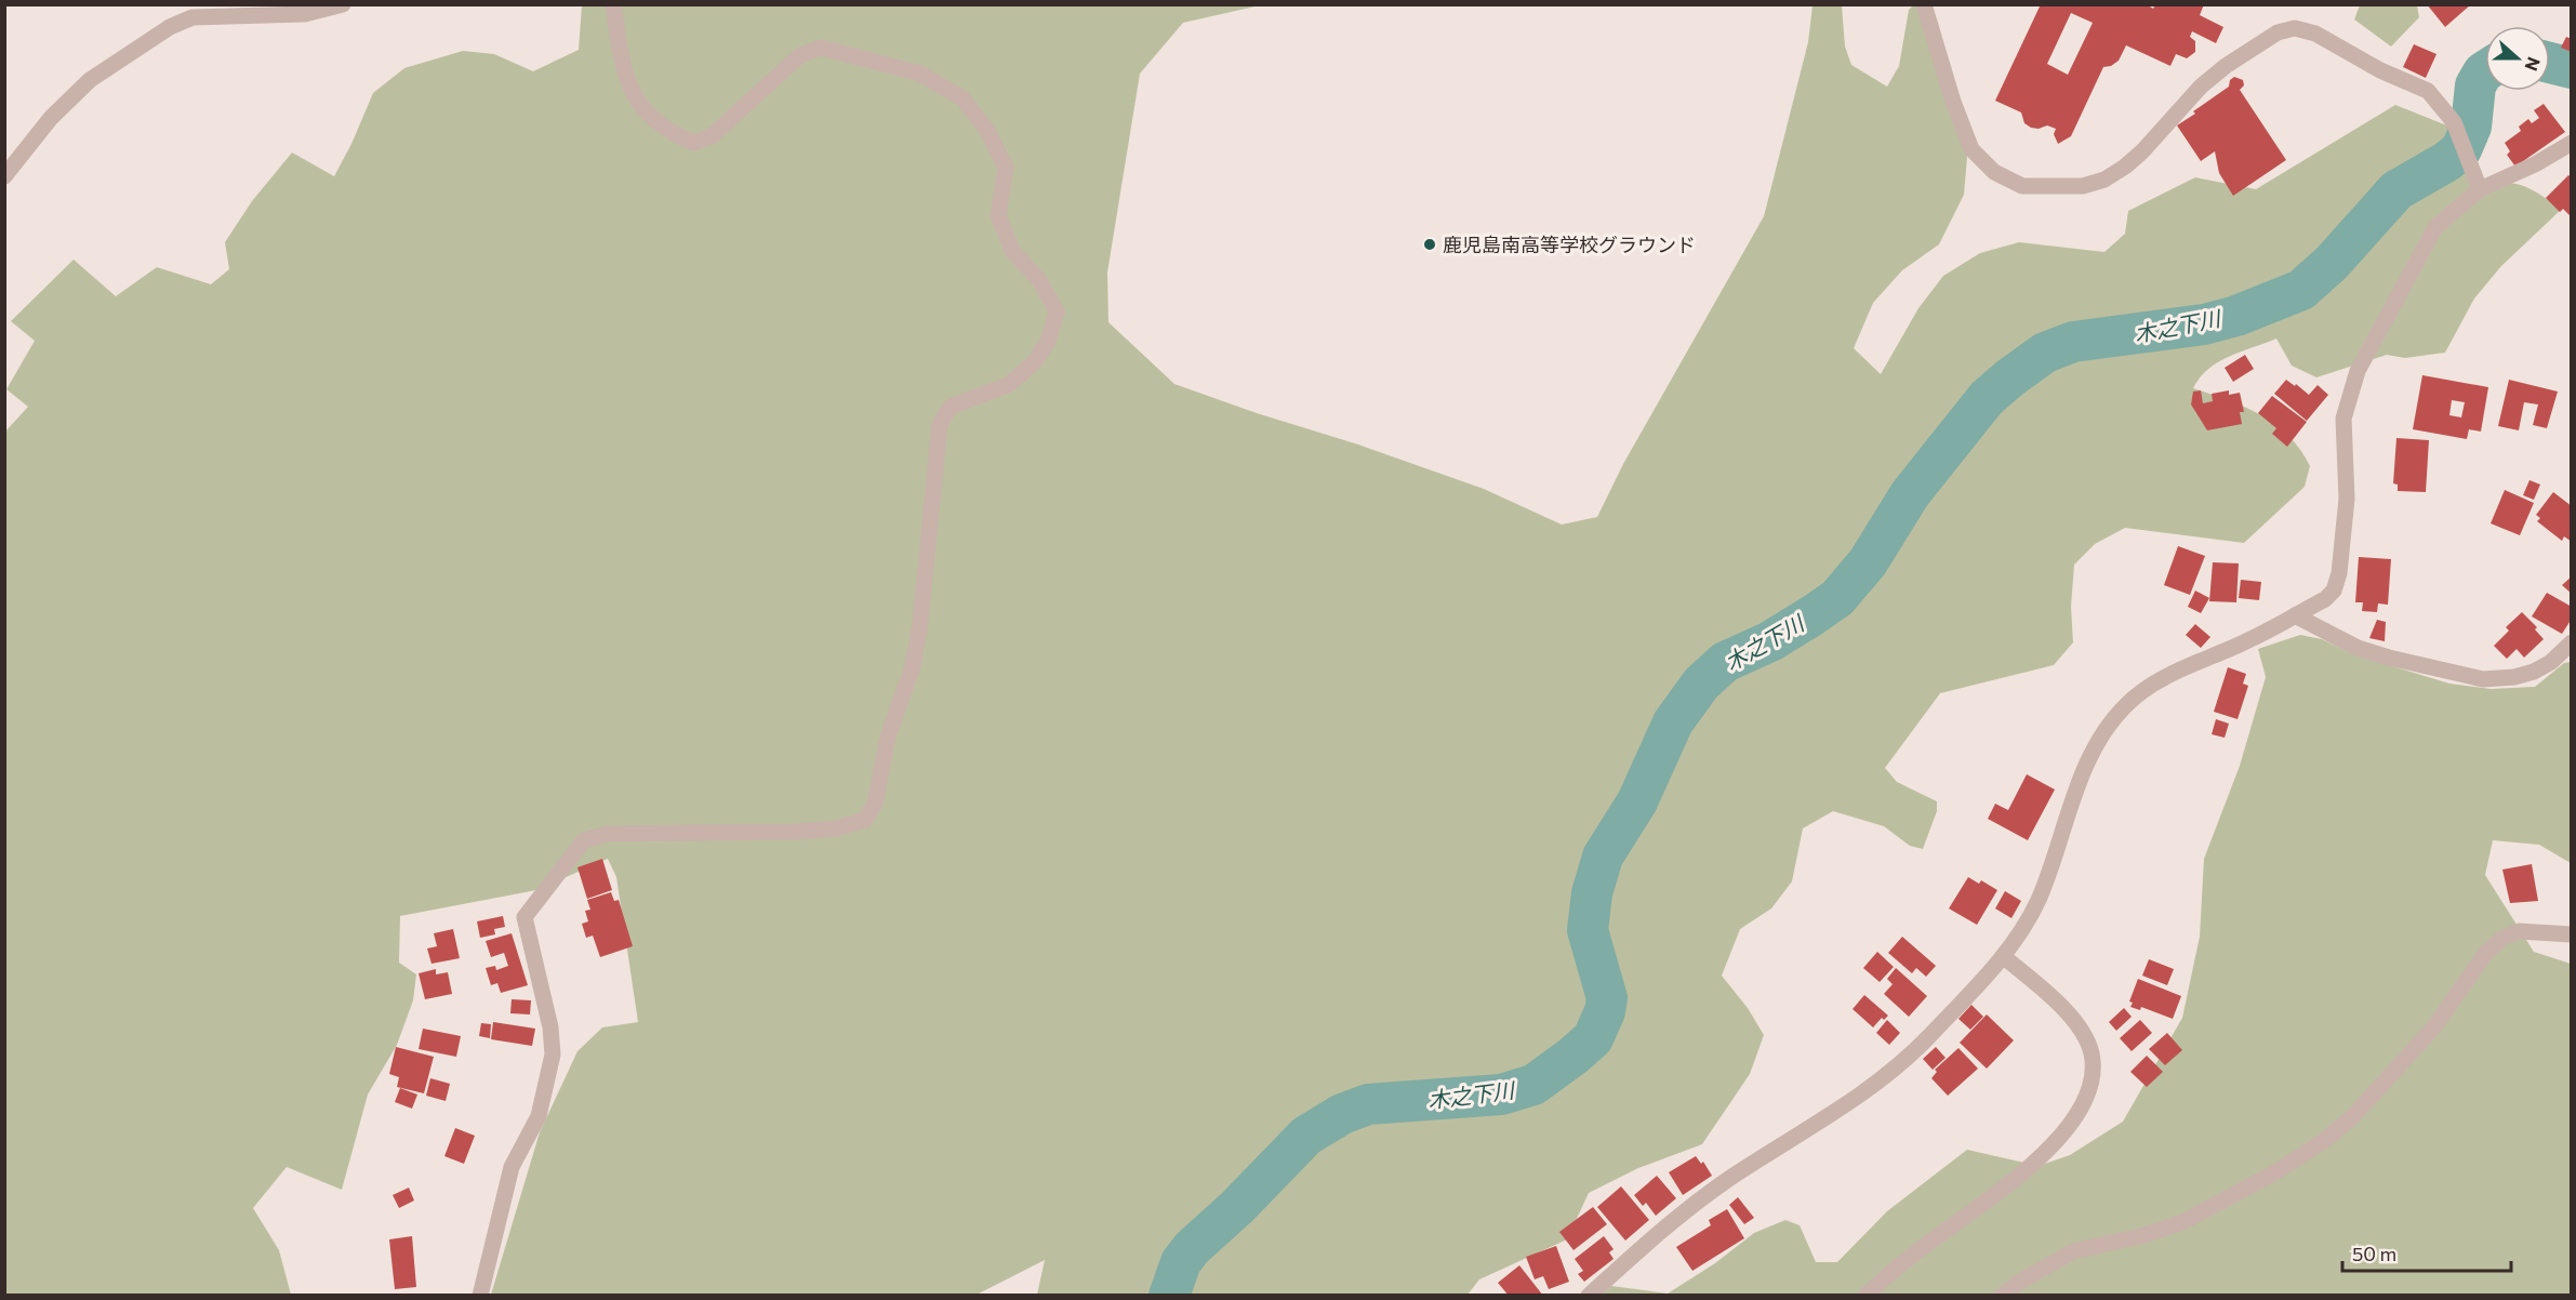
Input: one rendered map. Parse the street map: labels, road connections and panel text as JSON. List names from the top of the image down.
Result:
{
  "water": ["木之下川"],
  "places": ["鹿児島南高等学校グラウンド"],
  "scale_bar": "50 m",
  "north": "right"
}
